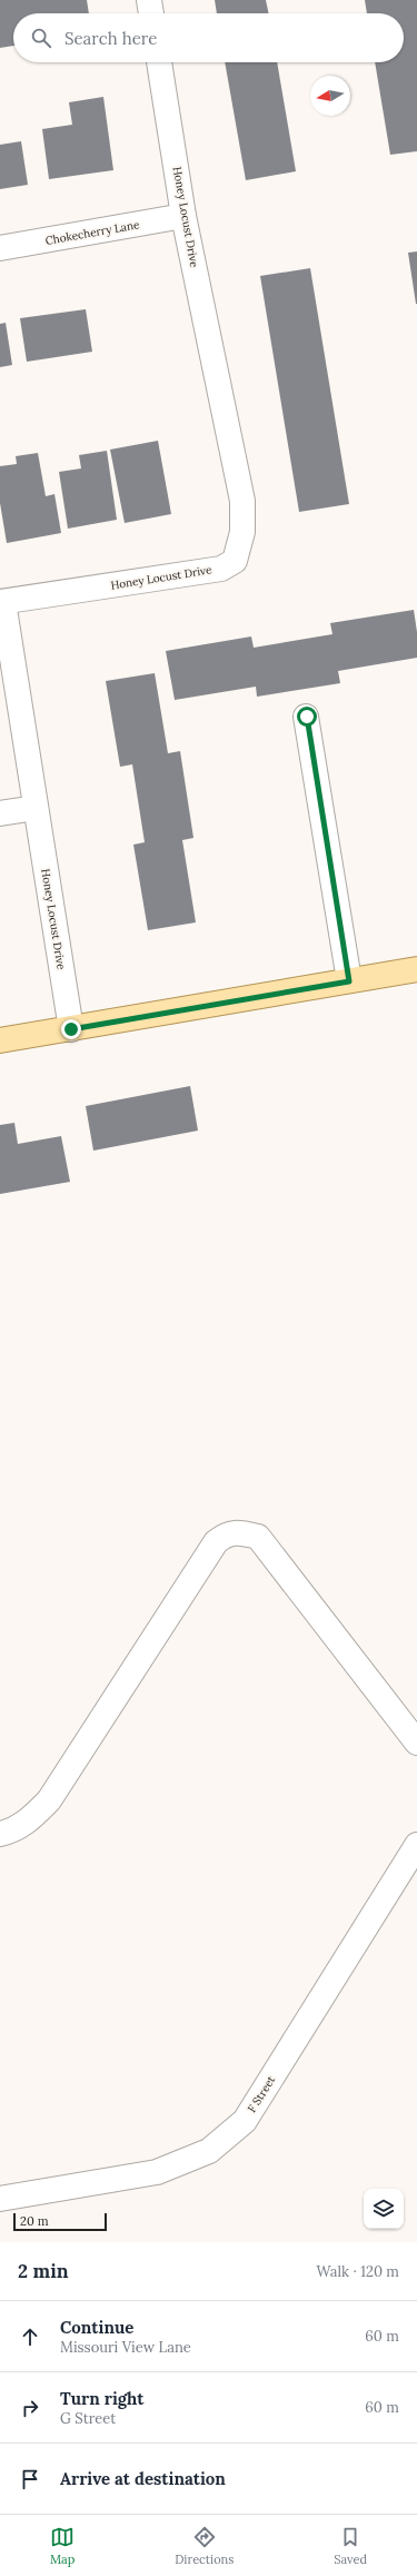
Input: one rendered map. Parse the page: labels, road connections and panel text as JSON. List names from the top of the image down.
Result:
{
  "streets": {
    "street": ["Honey Locust Drive", "Chokecherry Lane", "F Street"]
  },
  "crossings": [
    ["Honey Locust Drive", "Chokecherry Lane"]
  ],
  "scale_bar": "20 m",
  "north": "left",
  "page": {
    "search": "Search here",
    "scale": "20 m",
    "heading": ["2 min", "Walk · 120 m"],
    "list": [
      ["Continue", "Missouri View Lane", "60 m"],
      ["Turn right", "G Street", "60 m"],
      "Arrive at destination"
    ],
    "nav": ["Map", "Directions", "Saved"]
  }
}
